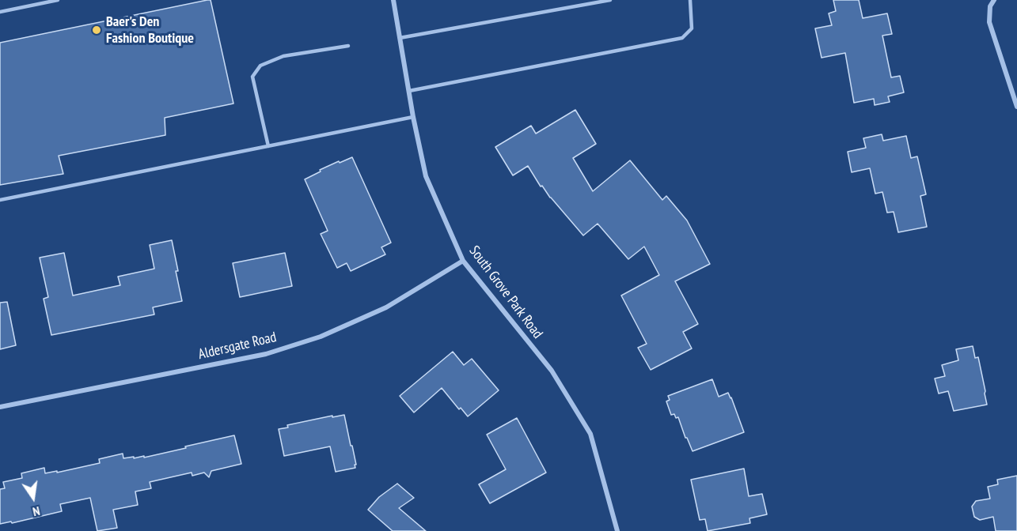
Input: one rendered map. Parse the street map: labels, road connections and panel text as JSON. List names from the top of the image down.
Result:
{
  "streets": {
    "street": ["South Grove Park Road", "Aldersgate Road"]
  },
  "crossings": [
    ["South Grove Park Road", "Aldersgate Road"]
  ],
  "places": ["Baer's Den Fashion Boutique"],
  "north": "bottom"
}
